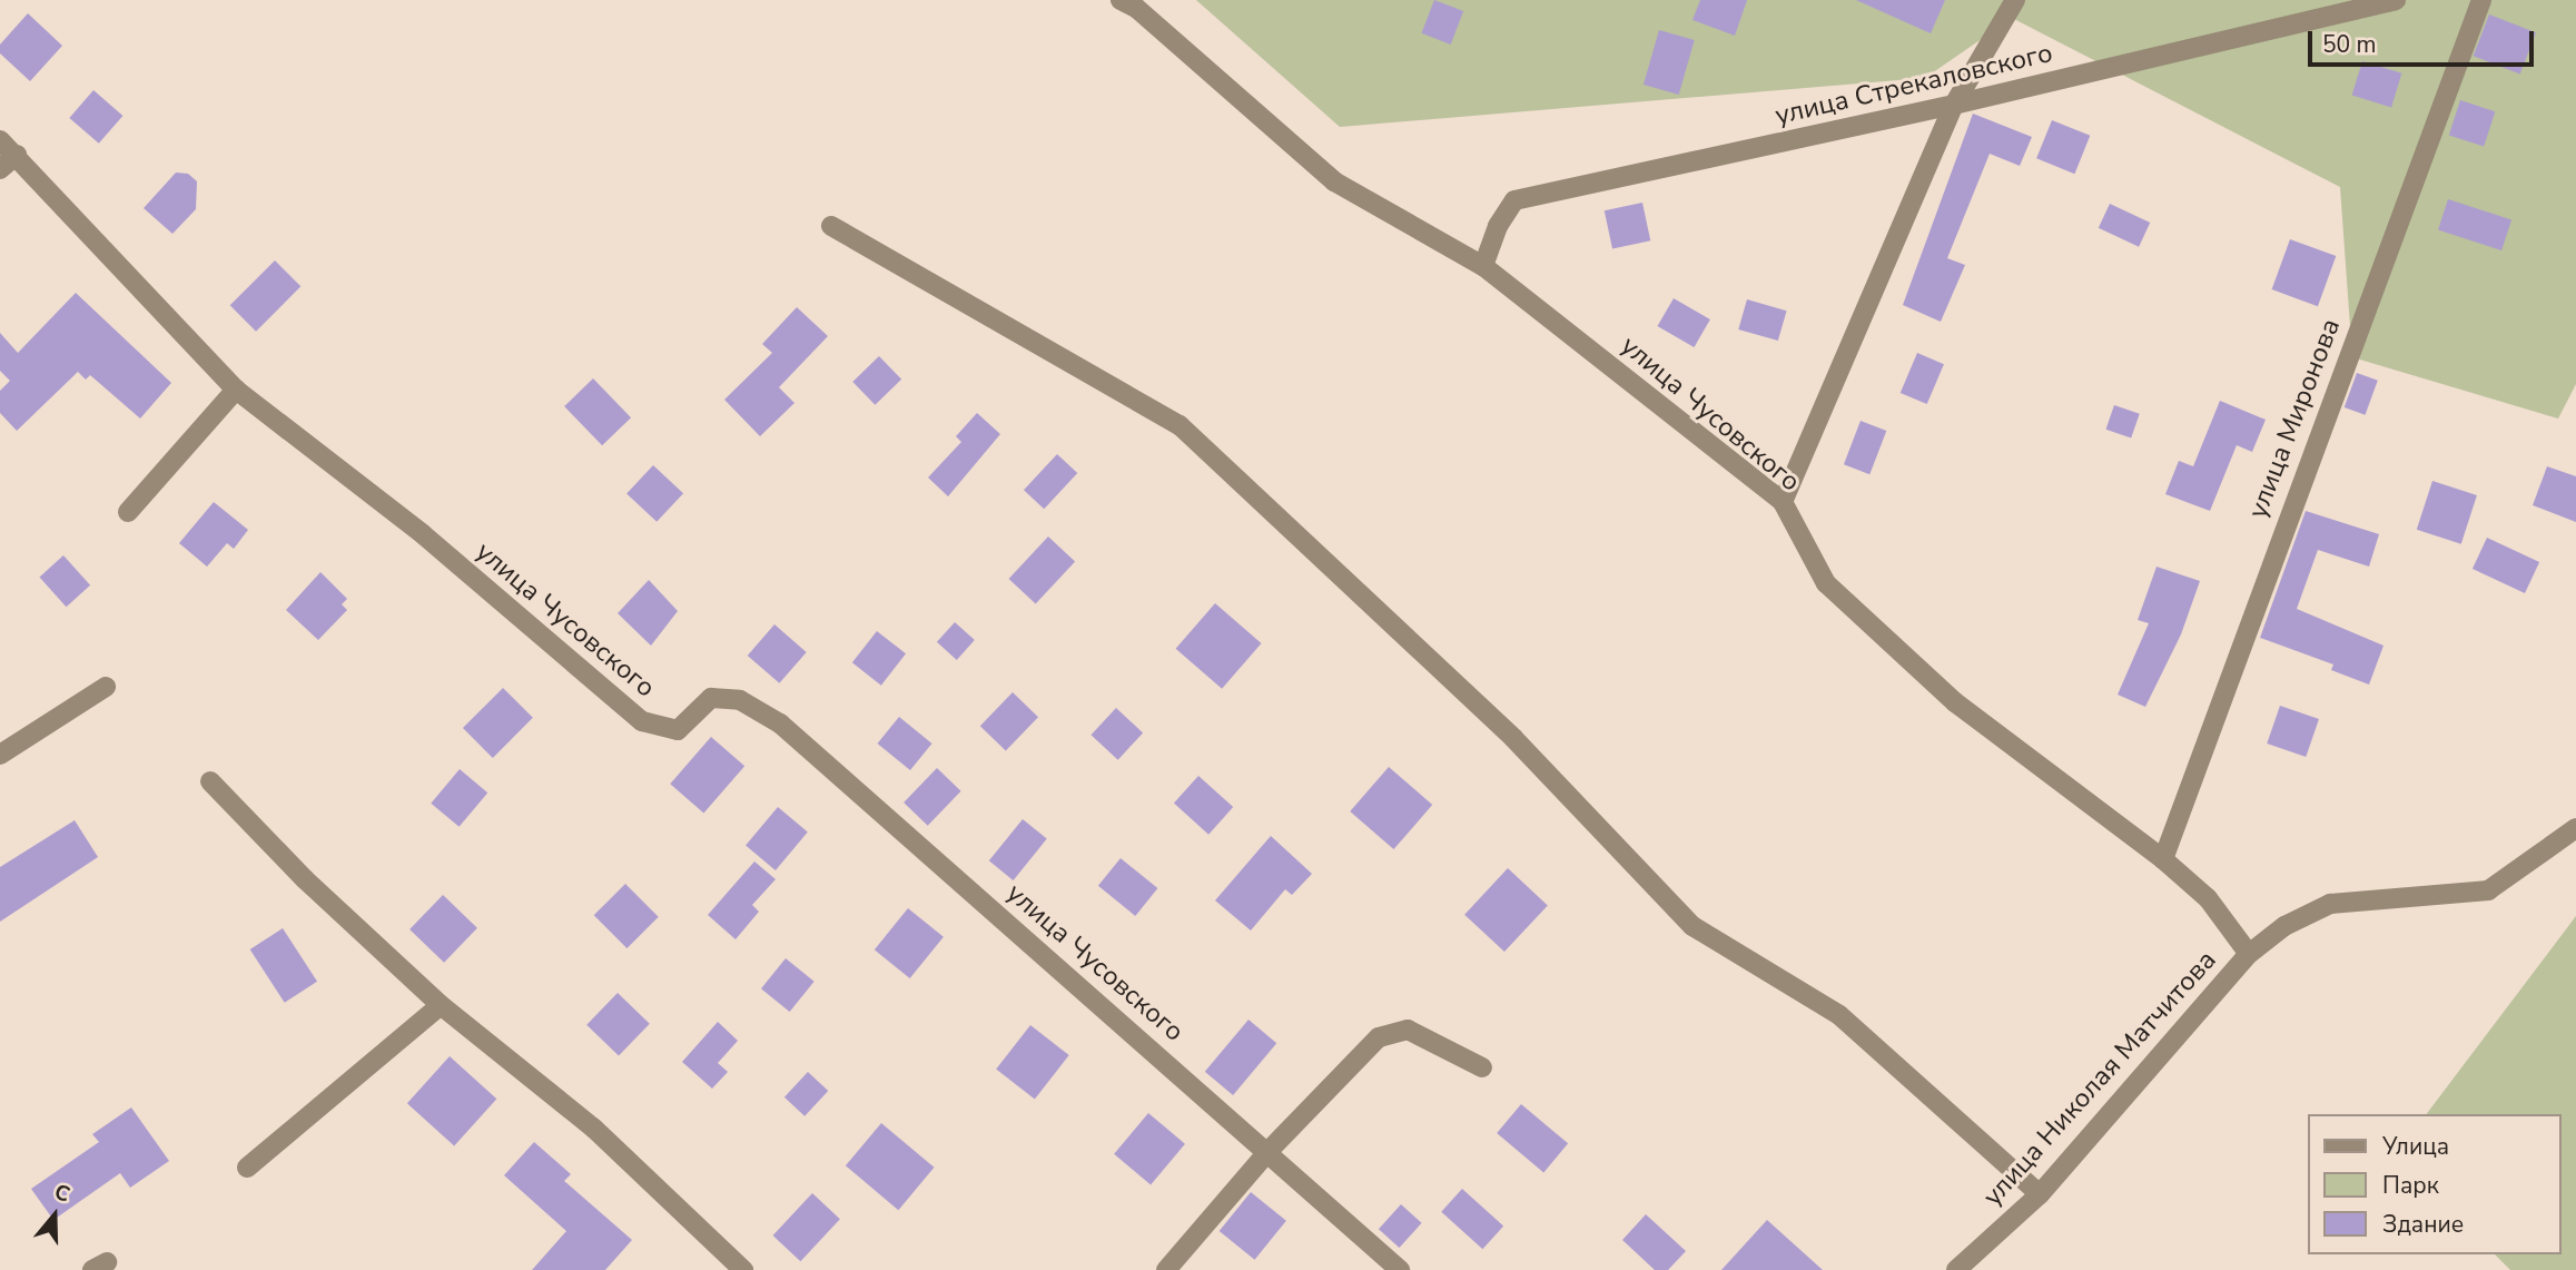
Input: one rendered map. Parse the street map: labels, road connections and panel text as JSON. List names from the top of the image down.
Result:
{
  "streets": {
    "street": [
      "улица Стрекаловского",
      "улица Чусовского",
      "улица Миронова",
      "улица Николая Матчитова"
    ]
  },
  "crossings": [
    ["улица Стрекаловского", "улица Чусовского"],
    ["улица Чусовского", "улица Миронова"],
    ["улица Чусовского", "улица Николая Матчитова"]
  ],
  "legend": ["Улица", "Парк", "Здание"],
  "scale_bar": "50 m",
  "north": "top"
}
